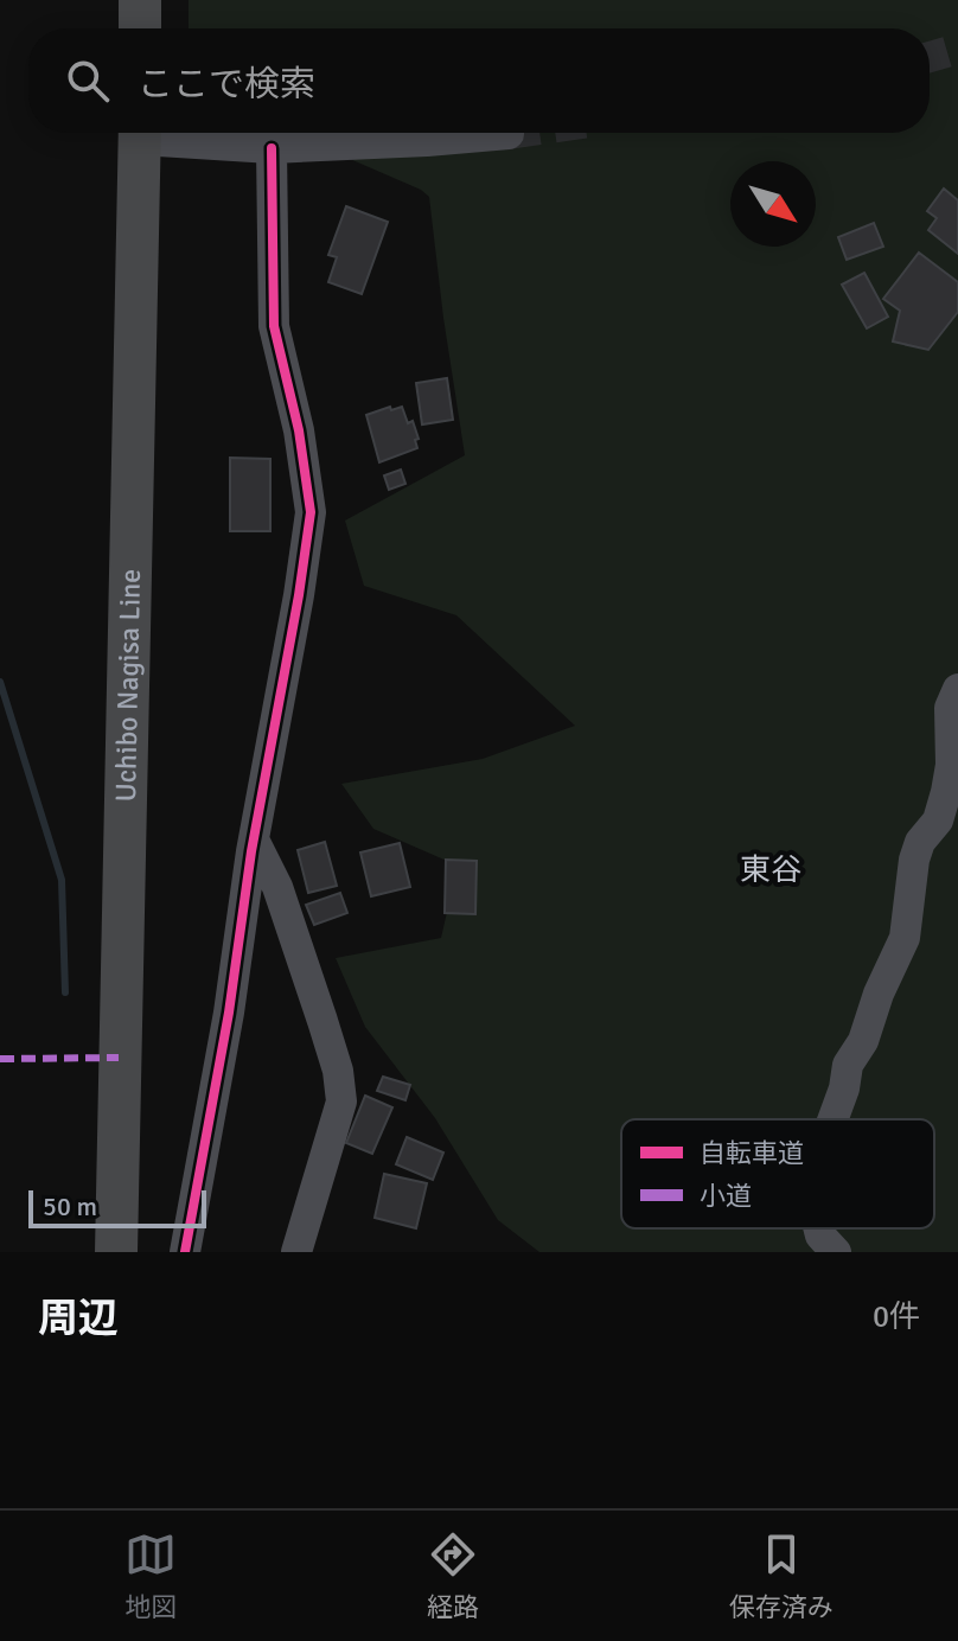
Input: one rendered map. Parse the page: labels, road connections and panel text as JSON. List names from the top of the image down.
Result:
{
  "streets": {
    "highway": ["Uchibo Nagisa Line"]
  },
  "districts": ["東谷"],
  "legend": ["自転車道", "小道"],
  "scale_bar": "50 m",
  "north": "bottom right",
  "page": {
    "search": "ここで検索",
    "scale": "50 m",
    "heading": ["周辺", "0件"],
    "nav": ["地図", "経路", "保存済み"]
  }
}
